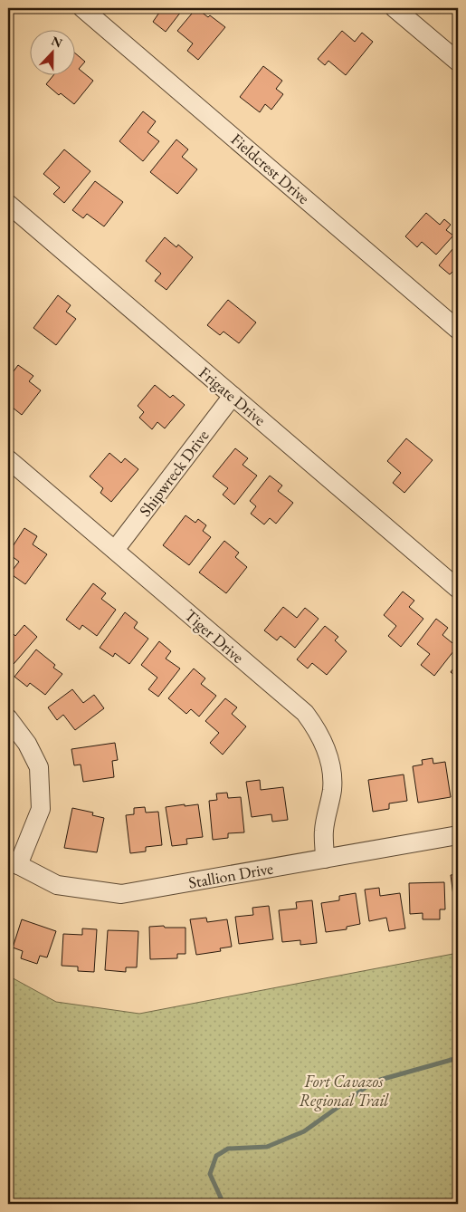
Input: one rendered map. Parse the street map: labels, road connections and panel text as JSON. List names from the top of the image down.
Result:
{
  "streets": {
    "street": [
      "Fieldcrest Drive",
      "Frigate Drive",
      "Shipwreck Drive",
      "Tiger Drive",
      "Stallion Drive"
    ]
  },
  "crossings": [
    ["Frigate Drive", "Shipwreck Drive"],
    ["Shipwreck Drive", "Tiger Drive"],
    ["Tiger Drive", "Stallion Drive"]
  ],
  "parks": ["Fort Cavazos Regional Trail"],
  "north": "top"
}
